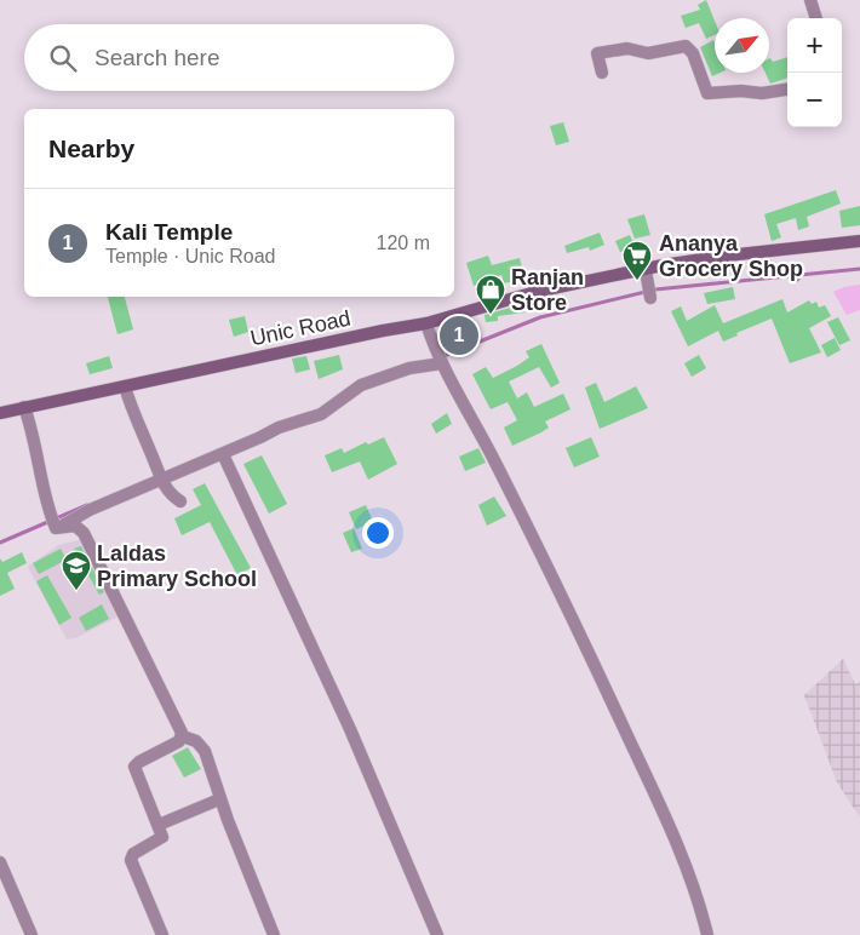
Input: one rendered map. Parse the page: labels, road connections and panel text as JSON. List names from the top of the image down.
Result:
{
  "streets": {
    "main road": ["Unic Road"]
  },
  "places": {
    "supermarket": ["Ananya Grocery Shop"],
    "shop": ["Ranjan Store"],
    "school or university": ["Laldas Primary School"]
  },
  "north": "top right",
  "page": {
    "map_buttons": ["+", "−"],
    "search": "Search here",
    "heading": "Nearby",
    "list": [
      {
        "mark": "1",
        "name": "Kali Temple",
        "note": "Temple · Unic Road",
        "value": "120 m"
      }
    ],
    "pins": "1"
  }
}
